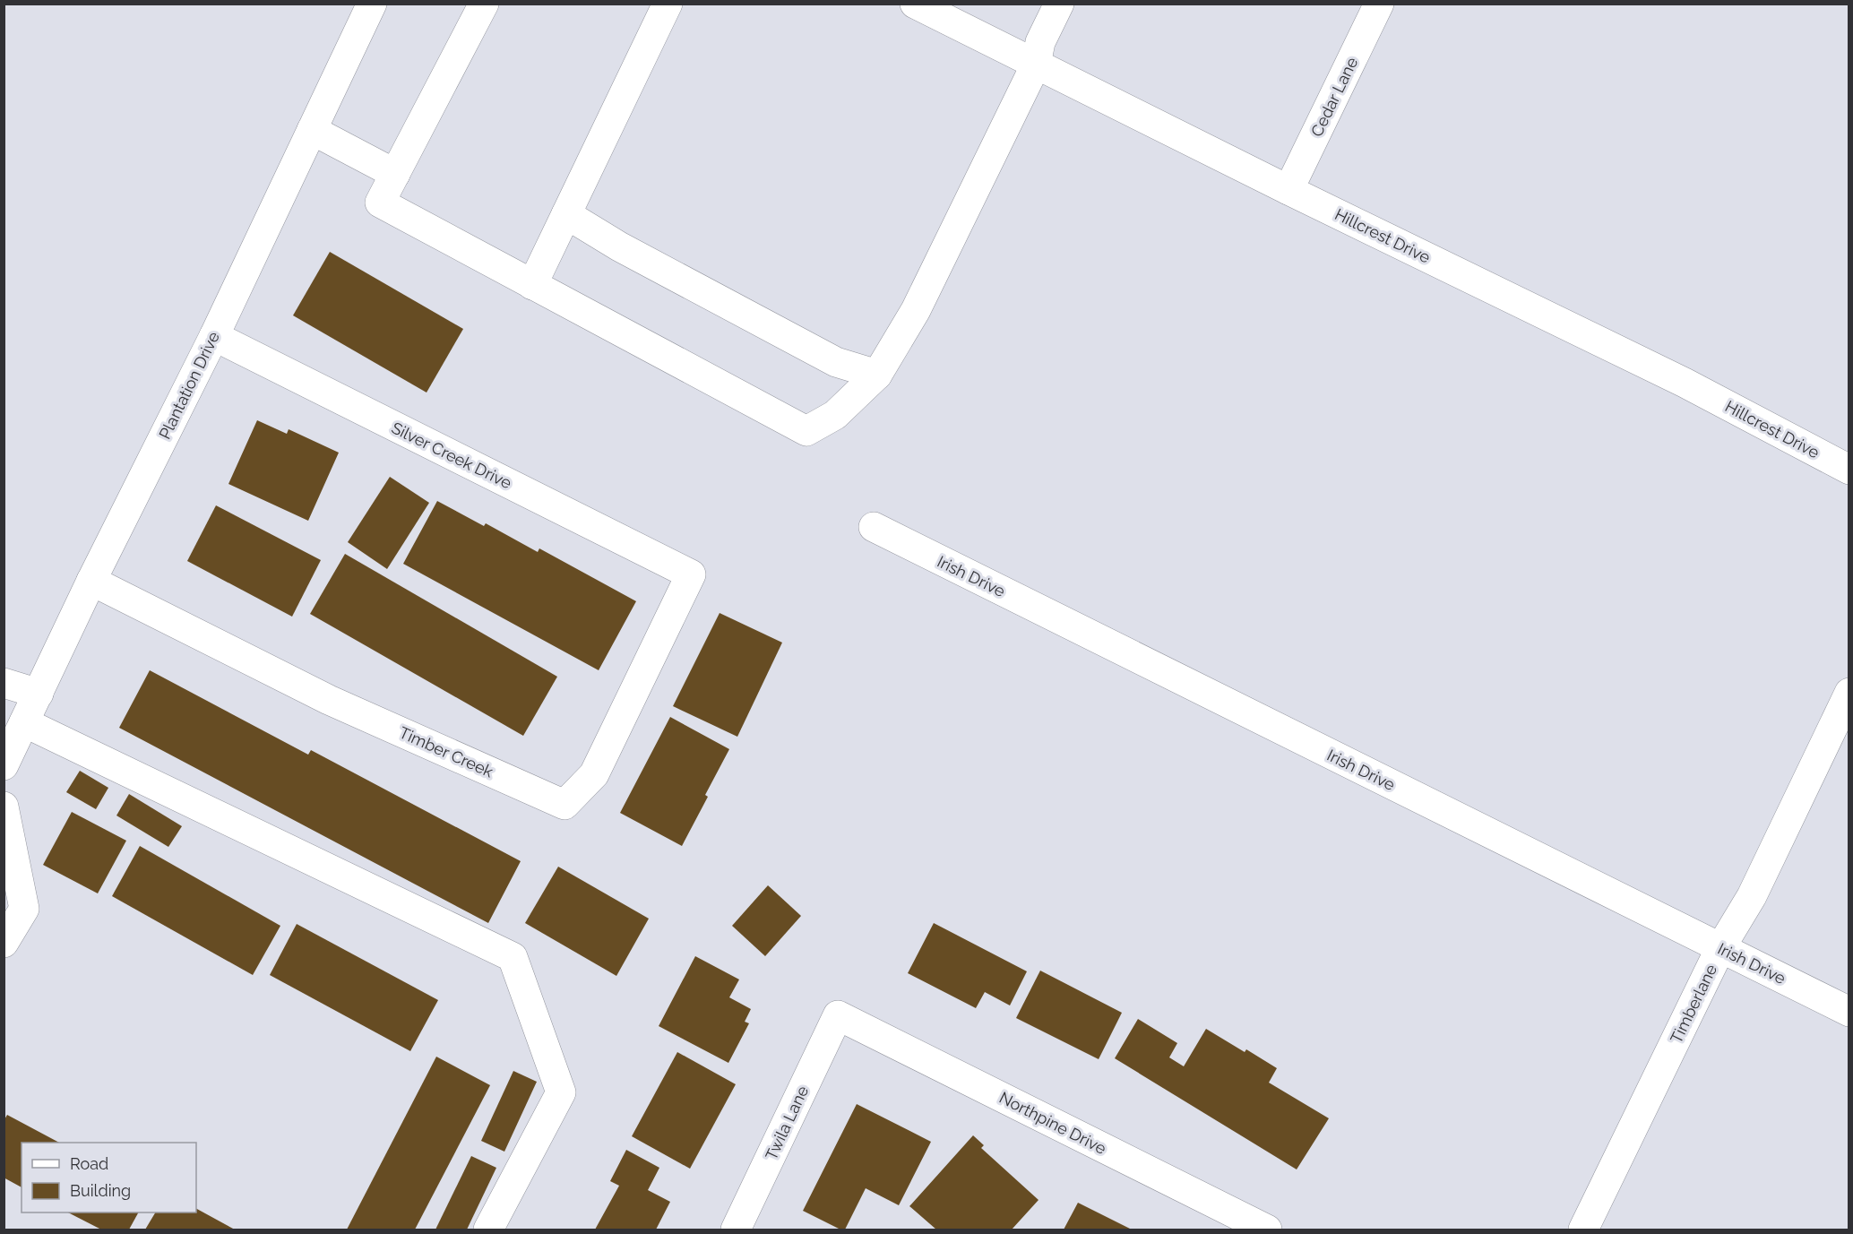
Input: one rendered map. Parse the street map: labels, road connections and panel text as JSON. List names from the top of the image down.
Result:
{
  "streets": {
    "street": [
      "Cedar Lane",
      "Hillcrest Drive",
      "Plantation Drive",
      "Silver Creek Drive",
      "Irish Drive",
      "Timber Creek",
      "Timberlane",
      "Twila Lane",
      "Northpine Drive"
    ]
  },
  "crossings": [
    ["Cedar Lane", "Hillcrest Drive"],
    ["Plantation Drive", "Silver Creek Drive"],
    ["Plantation Drive", "Timber Creek"],
    ["Silver Creek Drive", "Timber Creek"],
    ["Irish Drive", "Timberlane"],
    ["Twila Lane", "Northpine Drive"]
  ],
  "legend": ["Road", "Building"]
}
